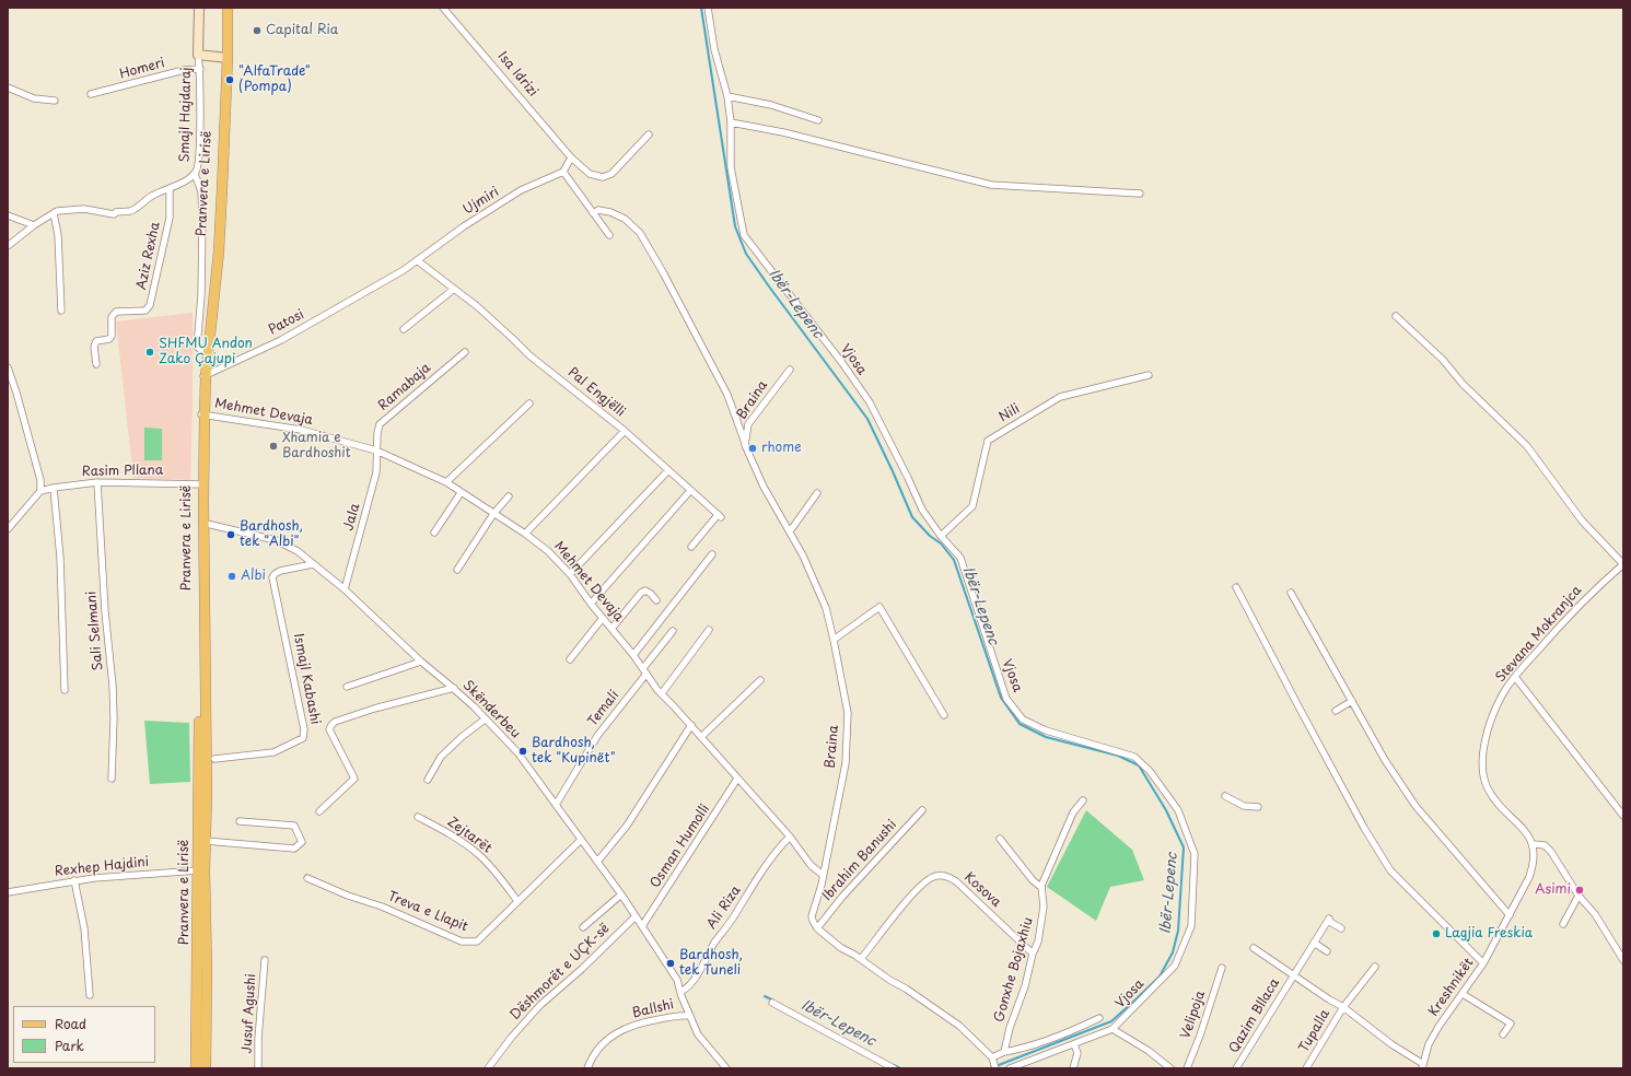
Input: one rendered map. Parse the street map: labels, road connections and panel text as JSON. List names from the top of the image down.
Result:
{
  "streets": {
    "main road": ["Pranvera e Lirisë"],
    "street": [
      "Homeri",
      "Isa Idrizi",
      "Smajl Hajdaraj",
      "Ujmiri",
      "Aziz Rexha",
      "Patosi",
      "Vjosa",
      "Ramabaja",
      "Pal Engjëlli",
      "Braina",
      "Mehmet Devaja",
      "Nili",
      "Rasim Pllana",
      "Jala",
      "Sali Selmani",
      "Stevana Mokranjca",
      "Ismajl Kabashi",
      "Temali",
      "Skënderbeu",
      "Zejtarët",
      "Osman Humolli",
      "Ibrahim Banushi",
      "Rexhep Hajdini",
      "Kosova",
      "Ali Riza",
      "Treva e Llapit",
      "Gonxhe Bojaxhiu",
      "Dëshmorët e UÇK-së",
      "Kreshnikët",
      "Ballshi",
      "Jusuf Agushi",
      "Velipoja",
      "Qazim Bllaca",
      "Tupalla"
    ]
  },
  "crossings": [
    ["Homeri", "Smajl Hajdaraj"],
    ["Smajl Hajdaraj", "Aziz Rexha"],
    ["Pranvera e Lirisë", "Patosi"],
    ["Pranvera e Lirisë", "Mehmet Devaja"],
    ["Pranvera e Lirisë", "Rasim Pllana"],
    ["Pranvera e Lirisë", "Skënderbeu"],
    ["Pranvera e Lirisë", "Rexhep Hajdini"],
    ["Ujmiri", "Patosi"],
    ["Ujmiri", "Pal Engjëlli"],
    ["Patosi", "Pal Engjëlli"],
    ["Vjosa", "Nili"],
    ["Ramabaja", "Mehmet Devaja"],
    ["Ramabaja", "Jala"],
    ["Braina", "Mehmet Devaja"],
    ["Braina", "Ibrahim Banushi"],
    ["Mehmet Devaja", "Jala"],
    ["Mehmet Devaja", "Temali"],
    ["Mehmet Devaja", "Osman Humolli"],
    ["Mehmet Devaja", "Ali Riza"],
    ["Rasim Pllana", "Sali Selmani"],
    ["Jala", "Skënderbeu"],
    ["Stevana Mokranjca", "Kreshnikët"],
    ["Ismajl Kabashi", "Skënderbeu"],
    ["Temali", "Skënderbeu"],
    ["Skënderbeu", "Osman Humolli"],
    ["Skënderbeu", "Ali Riza"],
    ["Skënderbeu", "Treva e Llapit"],
    ["Skënderbeu", "Dëshmorët e UÇK-së"],
    ["Skënderbeu", "Ballshi"],
    ["Zejtarët", "Treva e Llapit"],
    ["Kosova", "Gonxhe Bojaxhiu"],
    ["Kreshnikët", "Qazim Bllaca"],
    ["Qazim Bllaca", "Tupalla"]
  ],
  "water": ["Ibër-Lepenc"],
  "places": [
    "Capital Ria",
    "\"AlfaTrade\" (Pompa)",
    "SHFMU Andon Zako Çajupi",
    "Xhamia e Bardhoshit",
    "rhome",
    "Bardhosh, tek \"Albi\"",
    "Albi",
    "Bardhosh, tek \"Kupinët\"",
    "Asimi",
    "Lagjia Freskia",
    "Bardhosh, tek Tuneli"
  ],
  "legend": ["Road", "Park"]
}
